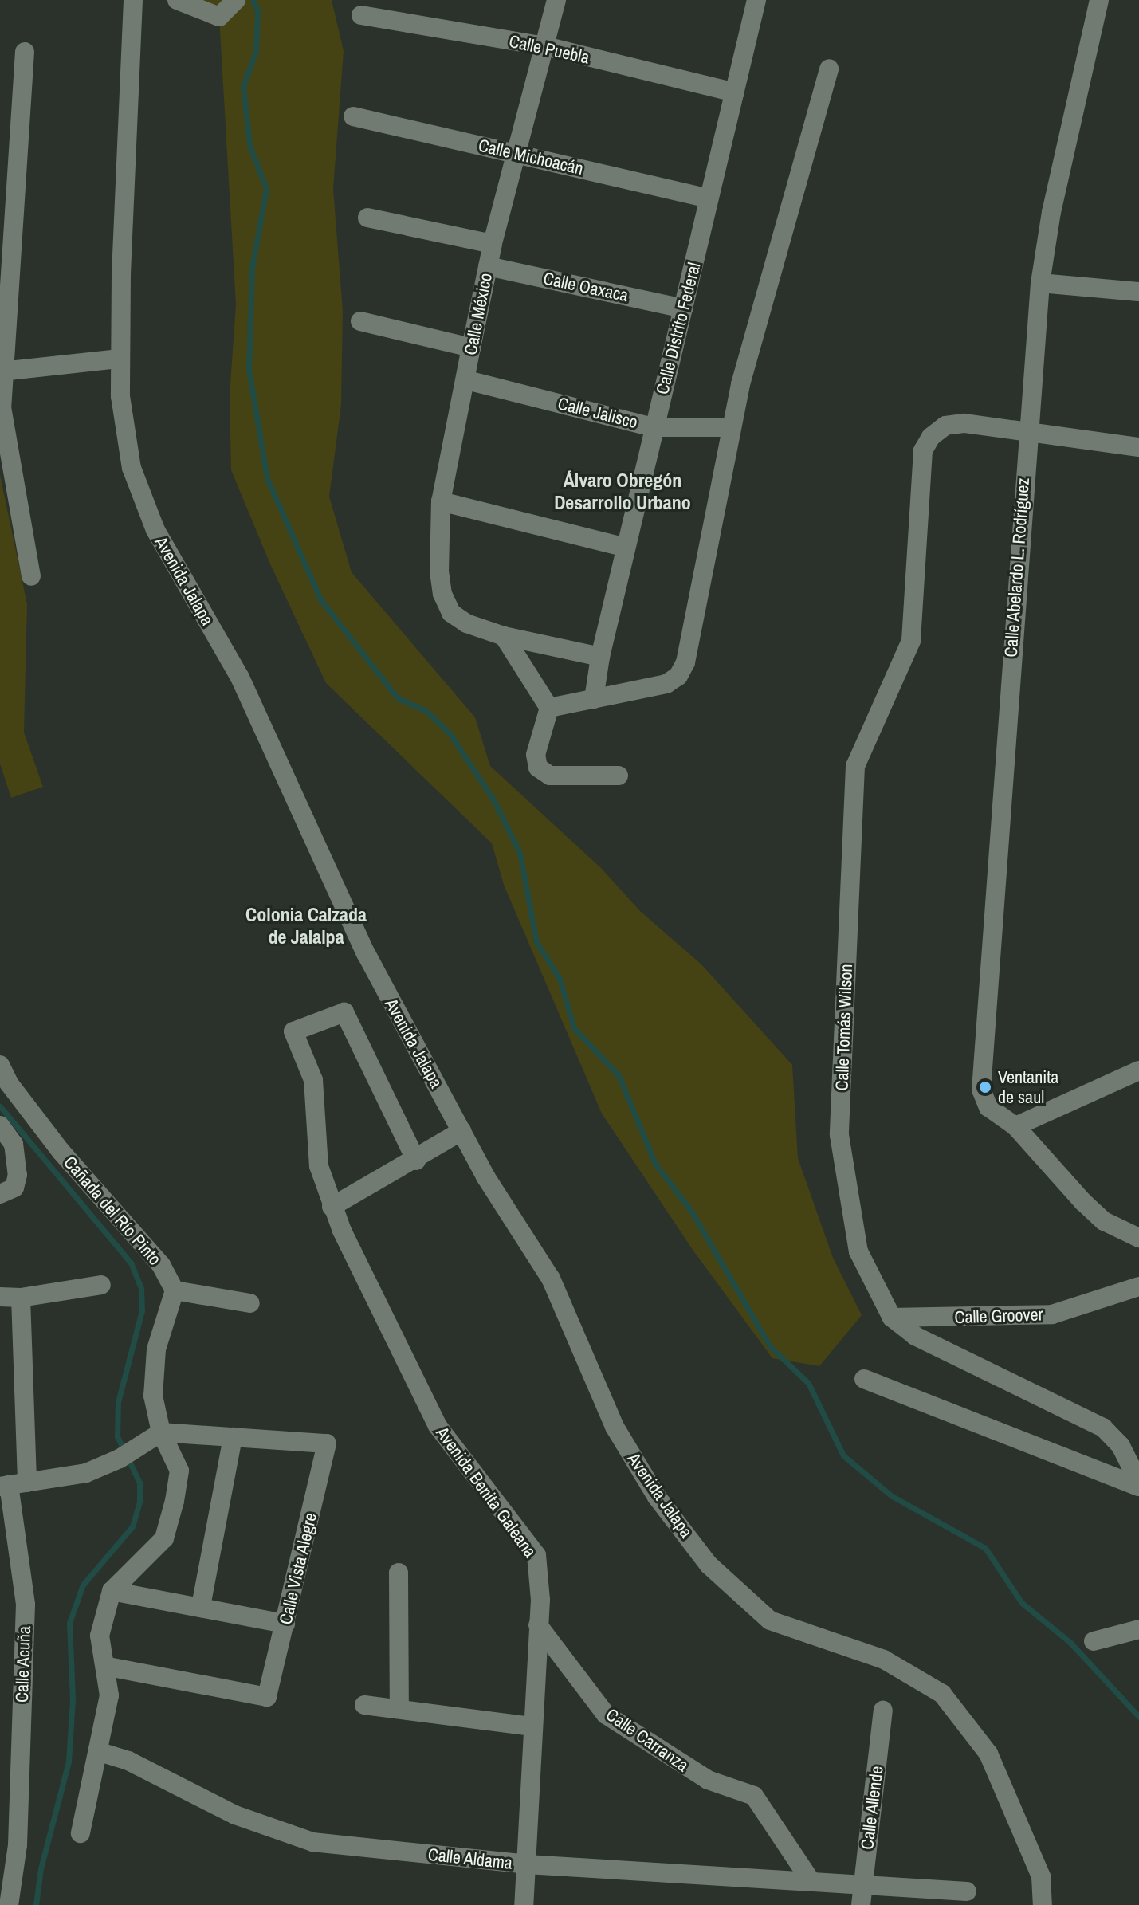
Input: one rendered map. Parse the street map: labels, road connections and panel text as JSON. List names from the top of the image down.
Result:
{
  "streets": {
    "street": [
      "Calle Puebla",
      "Calle Michoacán",
      "Calle Oaxaca",
      "Calle México",
      "Calle Distrito Federal",
      "Calle Jalisco",
      "Calle Abelardo L. Rodríguez",
      "Avenida Jalapa",
      "Calle Tomás Wilson",
      "Cañada del Río Pinto",
      "Calle Groover",
      "Avenida Benita Galeana",
      "Calle Vista Alegre",
      "Calle Acuña",
      "Calle Carranza",
      "Calle Allende",
      "Calle Aldama"
    ]
  },
  "crossings": [
    ["Calle Puebla", "Calle México"],
    ["Calle Puebla", "Calle Distrito Federal"],
    ["Calle Michoacán", "Calle México"],
    ["Calle Michoacán", "Calle Distrito Federal"],
    ["Calle Oaxaca", "Calle México"],
    ["Calle Oaxaca", "Calle Distrito Federal"],
    ["Calle México", "Calle Jalisco"],
    ["Calle Distrito Federal", "Calle Jalisco"],
    ["Calle Abelardo L. Rodríguez", "Calle Tomás Wilson"],
    ["Calle Tomás Wilson", "Calle Groover"],
    ["Avenida Benita Galeana", "Calle Carranza"],
    ["Avenida Benita Galeana", "Calle Aldama"],
    ["Calle Carranza", "Calle Aldama"],
    ["Calle Allende", "Calle Aldama"]
  ],
  "districts": ["Álvaro Obregón Desarrollo Urbano", "Colonia Calzada de Jalalpa"],
  "places": ["Ventanita de saul"]
}
